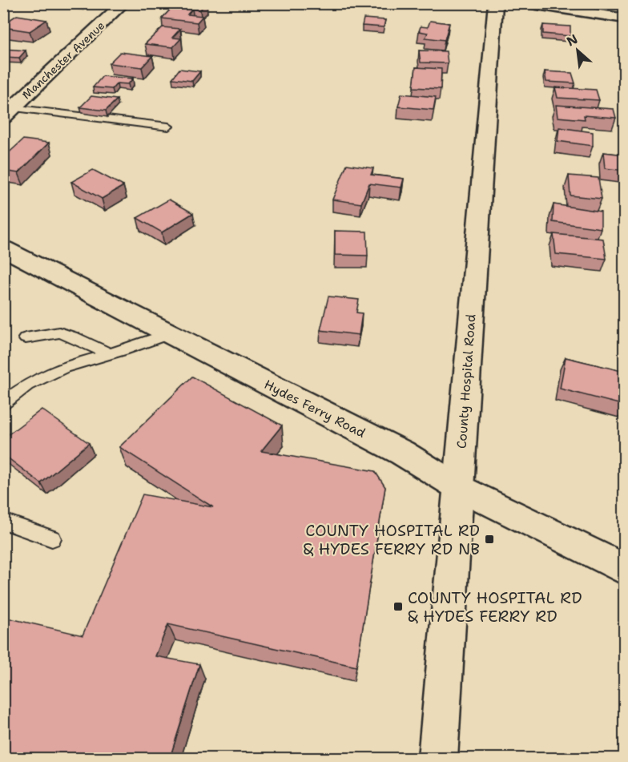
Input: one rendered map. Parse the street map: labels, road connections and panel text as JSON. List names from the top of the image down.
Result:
{
  "streets": {
    "street": ["Manchester Avenue", "County Hospital Road", "Hydes Ferry Road"]
  },
  "crossings": [
    ["County Hospital Road", "Hydes Ferry Road"]
  ],
  "places": {
    "transit": ["COUNTY HOSPITAL RD & HYDES FERRY RD NB", "COUNTY HOSPITAL RD & HYDES FERRY RD"]
  },
  "north": "top left"
}
